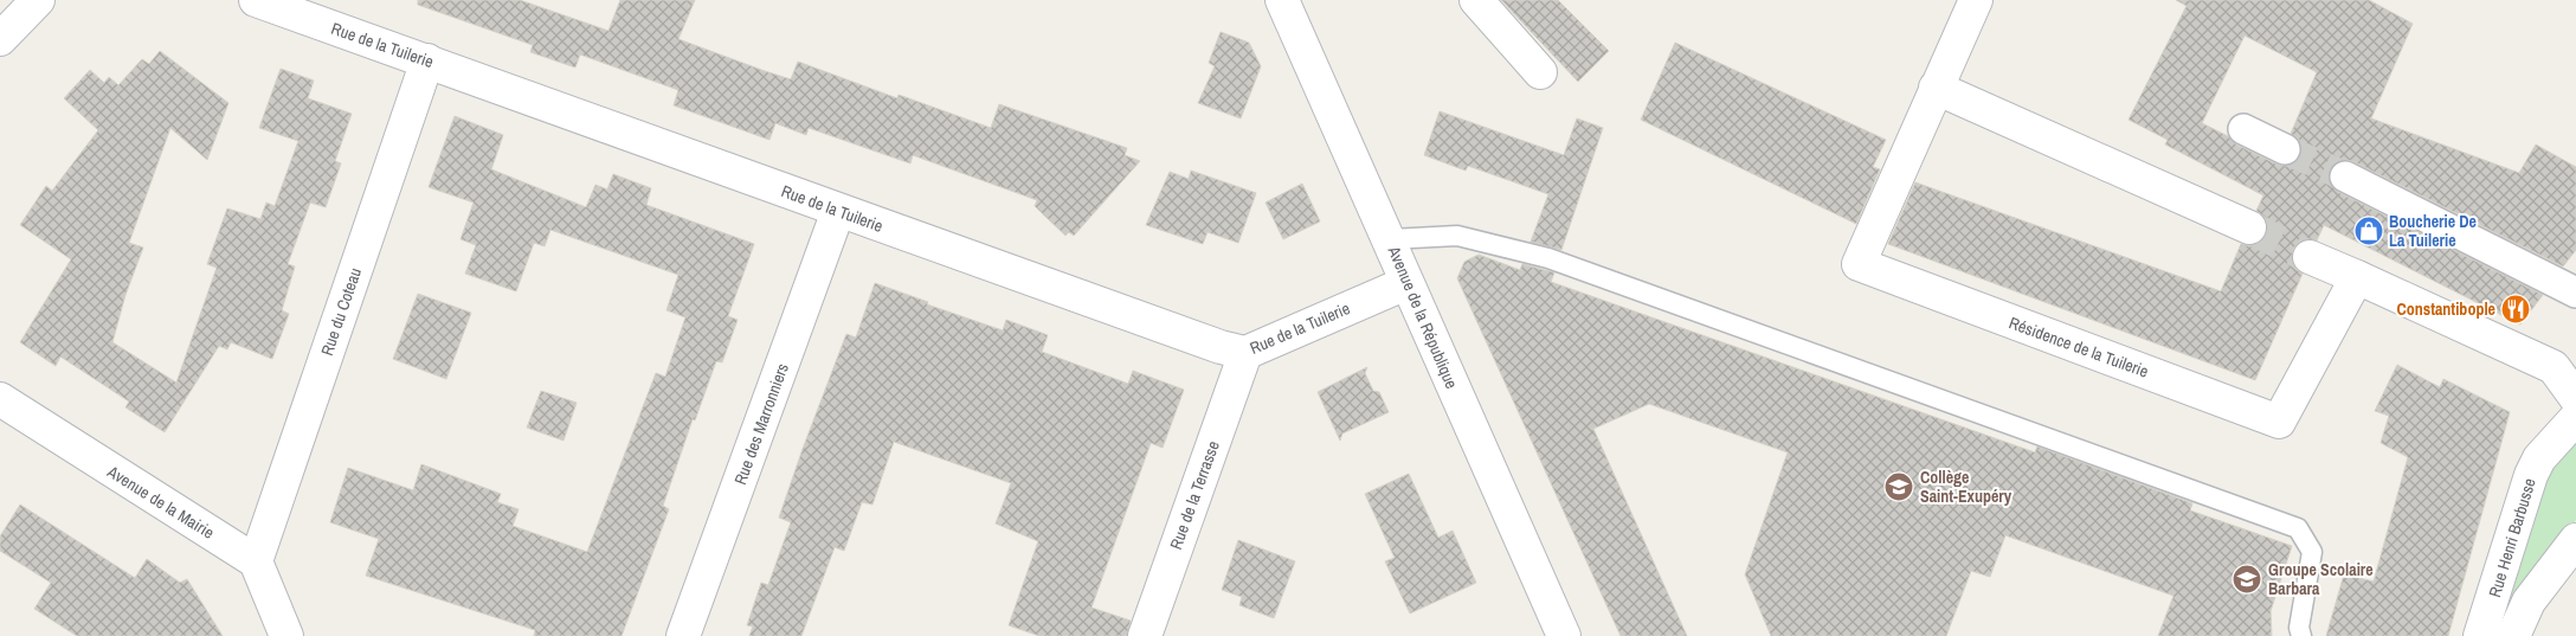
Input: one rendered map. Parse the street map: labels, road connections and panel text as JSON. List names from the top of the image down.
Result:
{
  "streets": {
    "street": [
      "Rue de la Tuilerie",
      "Rue du Coteau",
      "Avenue de la République",
      "Résidence de la Tuilerie",
      "Rue des Marronniers",
      "Rue de la Terrasse",
      "Avenue de la Mairie",
      "Rue Henri Barbusse"
    ]
  },
  "crossings": [
    ["Rue de la Tuilerie", "Rue du Coteau"],
    ["Rue de la Tuilerie", "Avenue de la République"],
    ["Rue de la Tuilerie", "Rue des Marronniers"],
    ["Rue de la Tuilerie", "Rue de la Terrasse"],
    ["Rue du Coteau", "Avenue de la Mairie"]
  ],
  "places": {
    "shop": ["Boucherie De La Tuilerie"],
    "restaurant": ["Constantibople"],
    "school or university": ["Collège Saint-Exupéry", "Groupe Scolaire Barbara"]
  }
}
